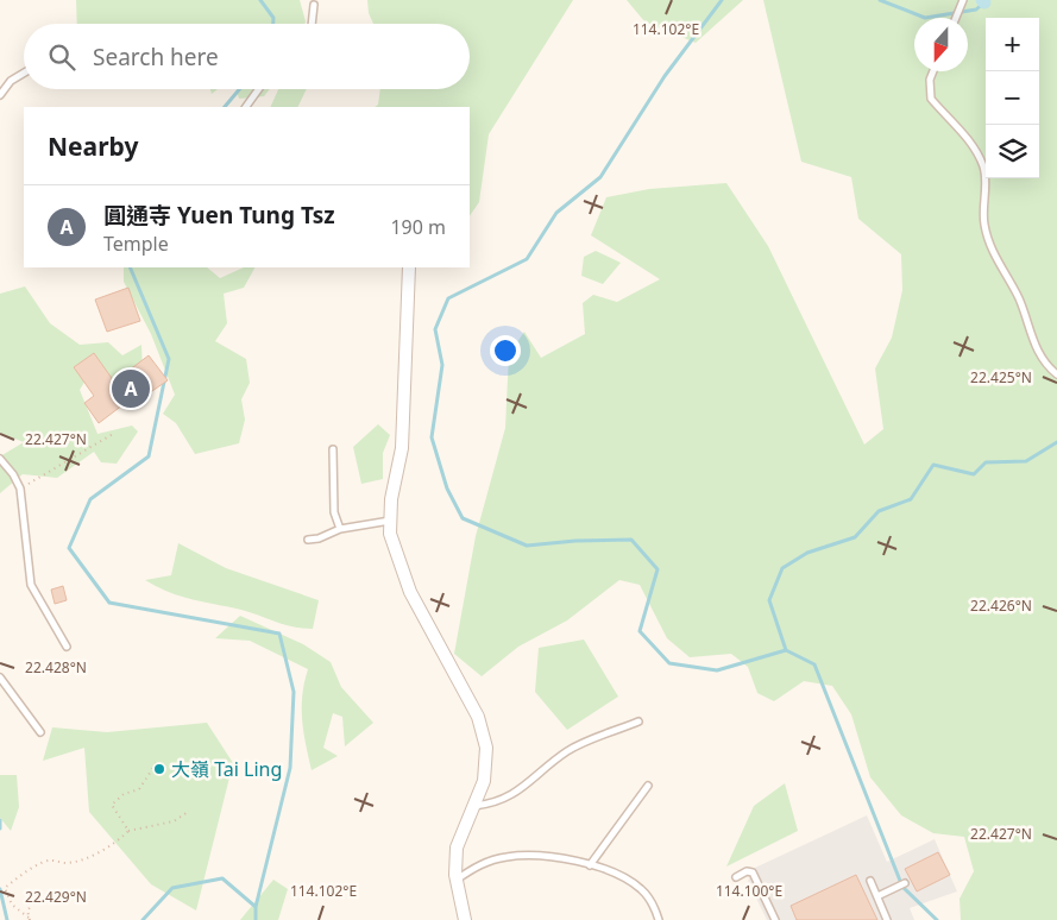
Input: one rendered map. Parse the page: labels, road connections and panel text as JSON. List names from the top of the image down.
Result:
{
  "places": ["大嶺 Tai Ling"],
  "north": "bottom",
  "page": {
    "map_buttons": ["+", "−"],
    "search": "Search here",
    "heading": "Nearby",
    "list": [
      {
        "mark": "A",
        "name": "圓通寺 Yuen Tung Tsz",
        "note": "Temple",
        "value": "190 m"
      }
    ],
    "pins": "A"
  },
  "coordinates": [
    "114.102°E",
    "22.425°N",
    "22.427°N",
    "22.426°N",
    "22.428°N",
    "114.100°E",
    "22.429°N"
  ]
}
